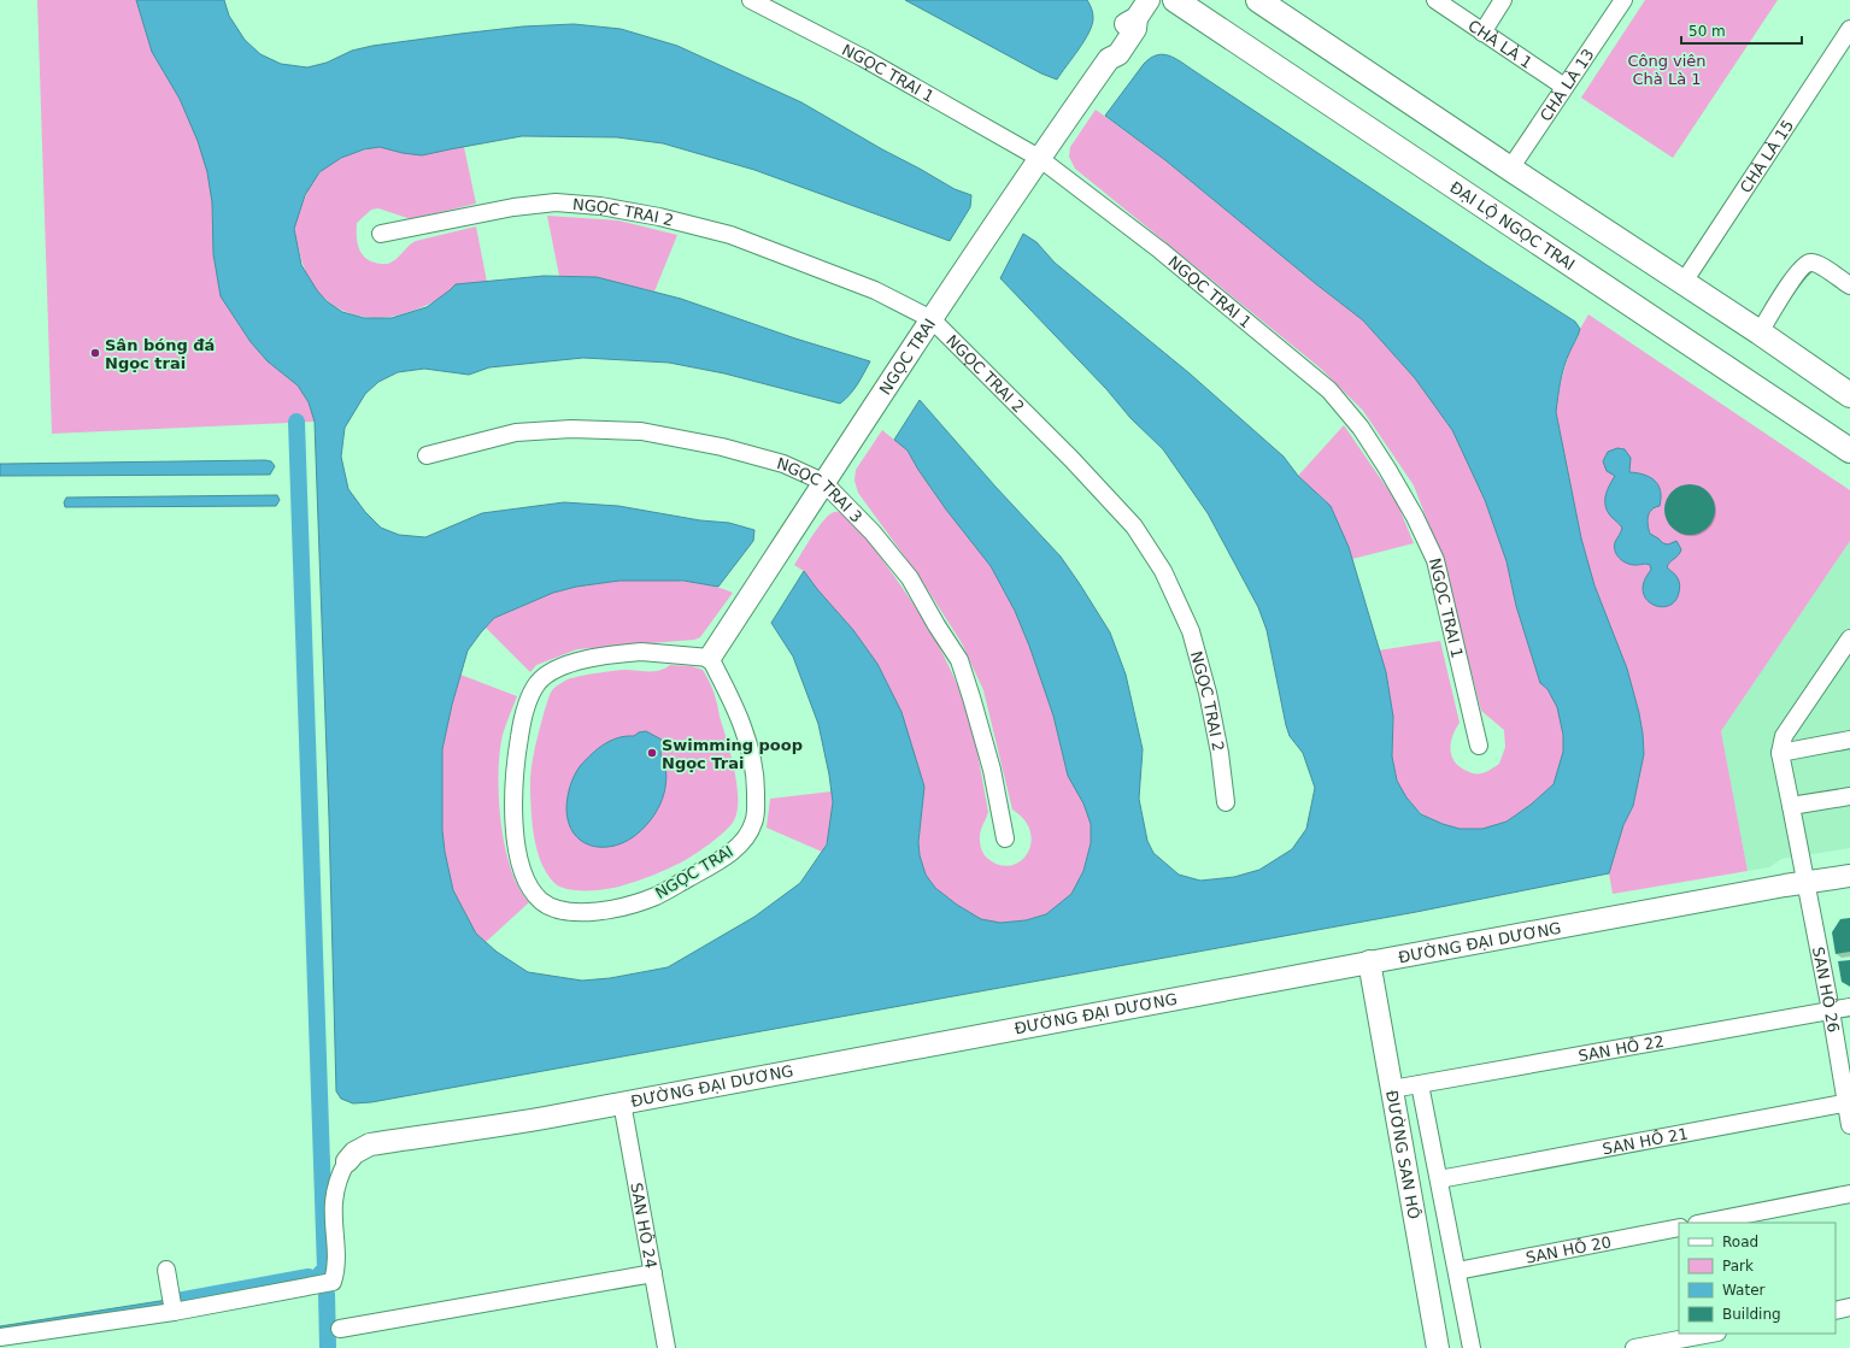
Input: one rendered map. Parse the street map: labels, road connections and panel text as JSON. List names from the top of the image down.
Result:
{
  "streets": {
    "main road": ["ĐẠI LỘ NGỌC TRAI"],
    "street": [
      "CHÀ LÀ 1",
      "NGỌC TRAI 1",
      "CHÀ LÀ 13",
      "CHÀ LÀ 15",
      "NGỌC TRAI 2",
      "NGỌC TRAI",
      "NGỌC TRAI 3",
      "ĐƯỜNG ĐẠI DƯƠNG",
      "SAN HÔ 26",
      "SAN HÔ 22",
      "SAN HÔ 21",
      "ĐƯỜNG SAN HÔ",
      "SAN HÔ 24",
      "SAN HÔ 20"
    ]
  },
  "crossings": [
    ["CHÀ LÀ 1", "CHÀ LÀ 13"],
    ["NGỌC TRAI 1", "NGỌC TRAI"],
    ["NGỌC TRAI 2", "NGỌC TRAI"],
    ["NGỌC TRAI", "NGỌC TRAI 3"],
    ["ĐƯỜNG ĐẠI DƯƠNG", "SAN HÔ 26"],
    ["ĐƯỜNG ĐẠI DƯƠNG", "ĐƯỜNG SAN HÔ"],
    ["ĐƯỜNG ĐẠI DƯƠNG", "SAN HÔ 24"],
    ["SAN HÔ 26", "SAN HÔ 22"],
    ["SAN HÔ 26", "SAN HÔ 21"],
    ["SAN HÔ 22", "ĐƯỜNG SAN HÔ"]
  ],
  "parks": ["Công viên Chà Là 1"],
  "places": ["Sân bóng đá Ngọc trai", "Swimming poop Ngọc Trai"],
  "legend": [
    "Road",
    "Park",
    "Water",
    "Building"
  ],
  "scale_bar": "50 m"
}
